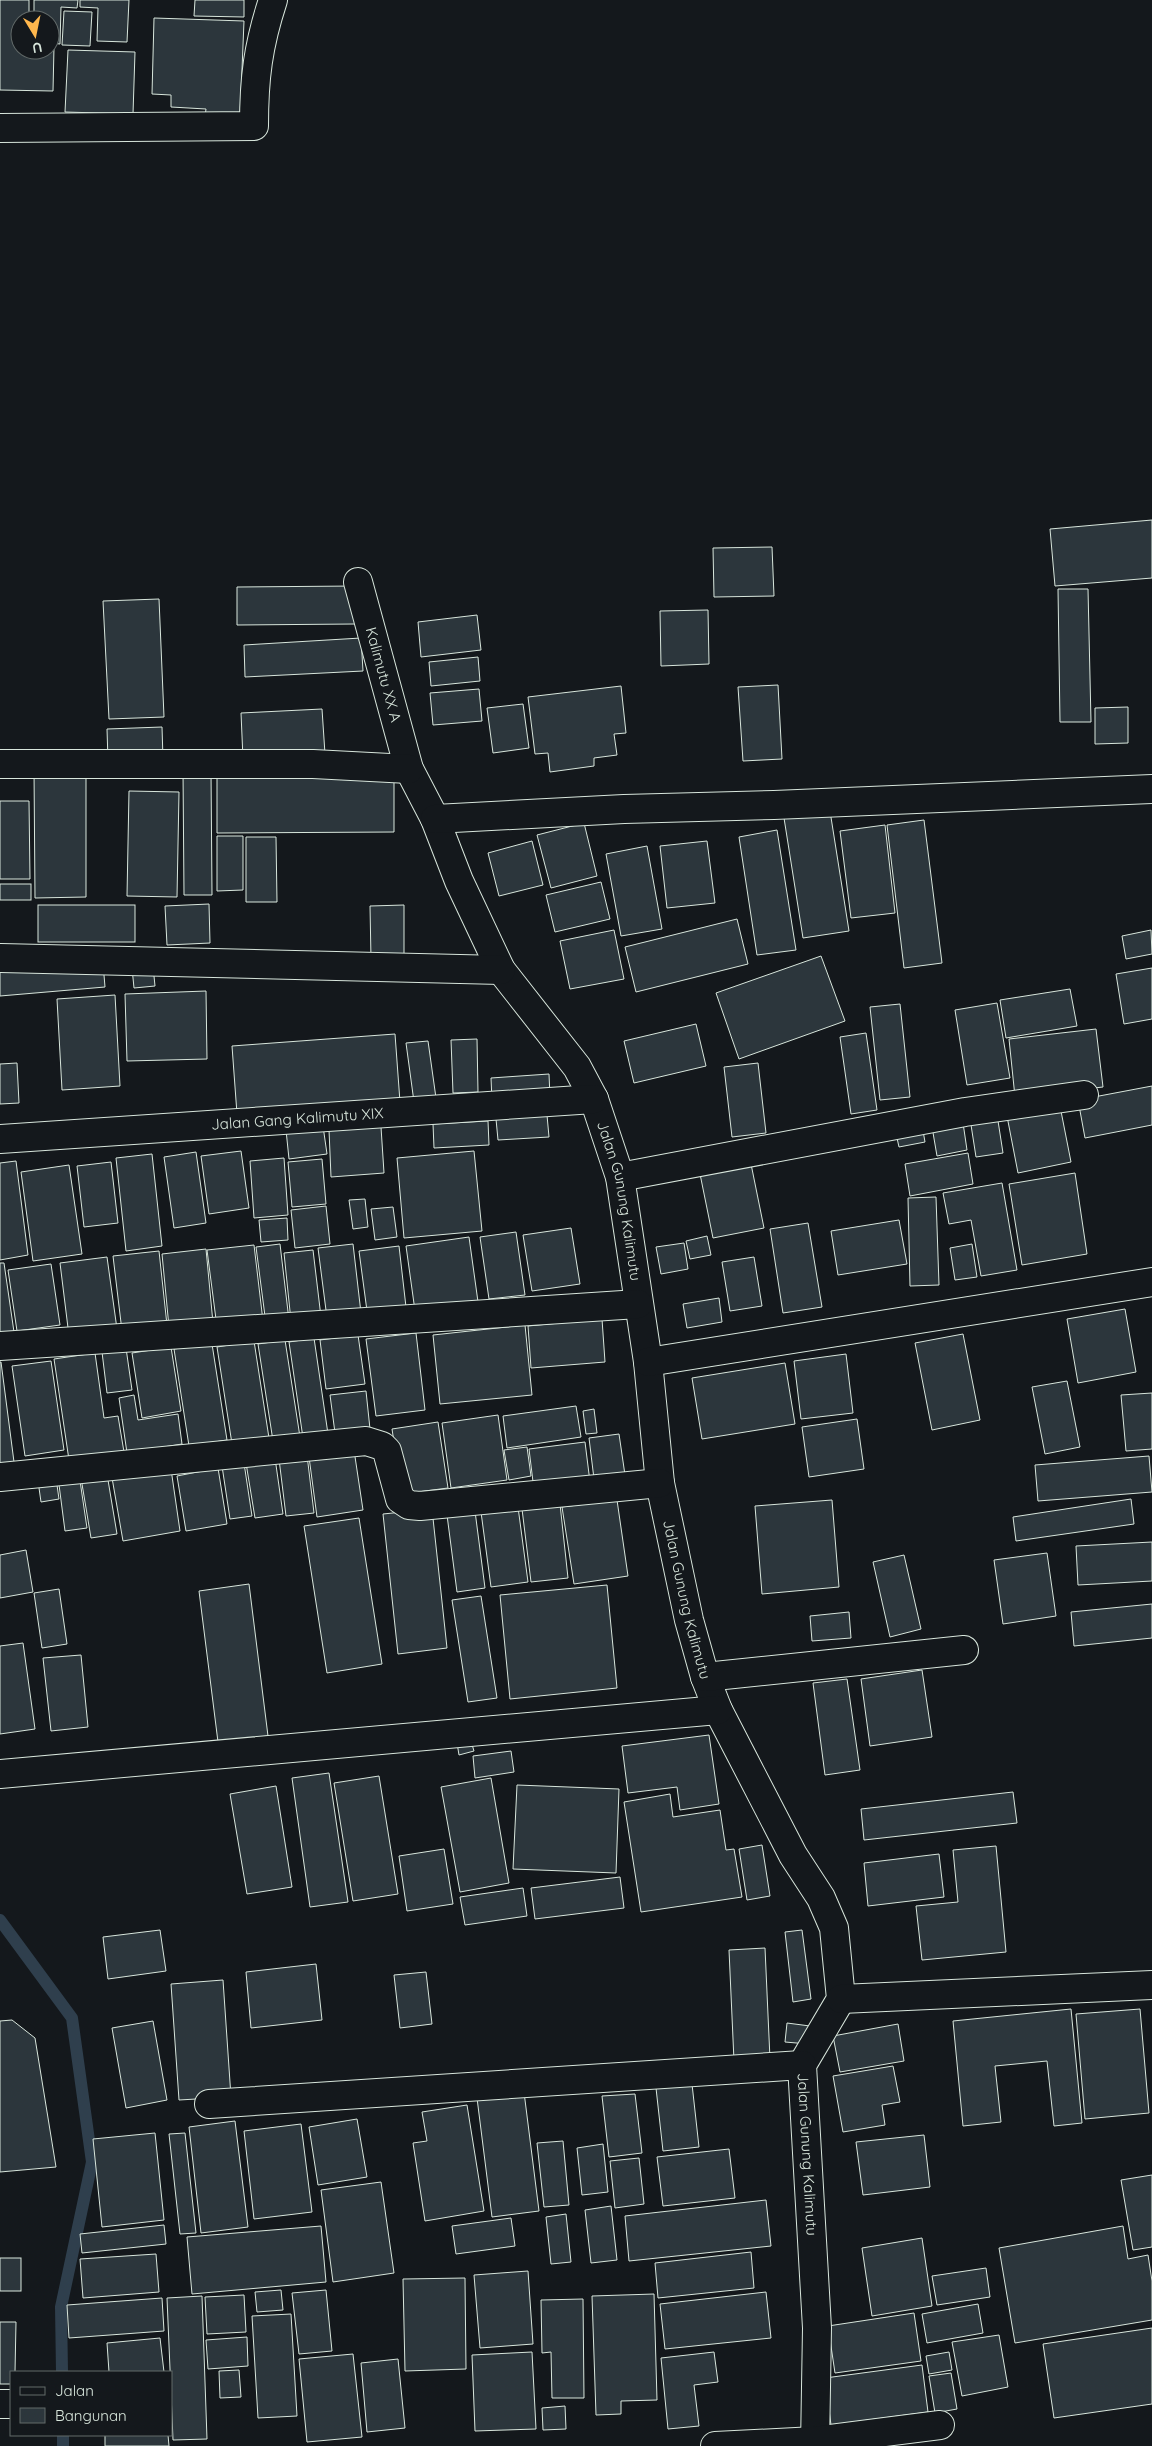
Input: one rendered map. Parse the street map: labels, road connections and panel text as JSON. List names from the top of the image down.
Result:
{
  "streets": {
    "street": ["Kalimutu XX A", "Jalan Gang Kalimutu XIX", "Jalan Gunung Kalimutu"]
  },
  "crossings": [
    ["Kalimutu XX A", "Jalan Gunung Kalimutu"],
    ["Jalan Gang Kalimutu XIX", "Jalan Gunung Kalimutu"]
  ],
  "legend": ["Jalan", "Bangunan"],
  "north": "bottom"
}
